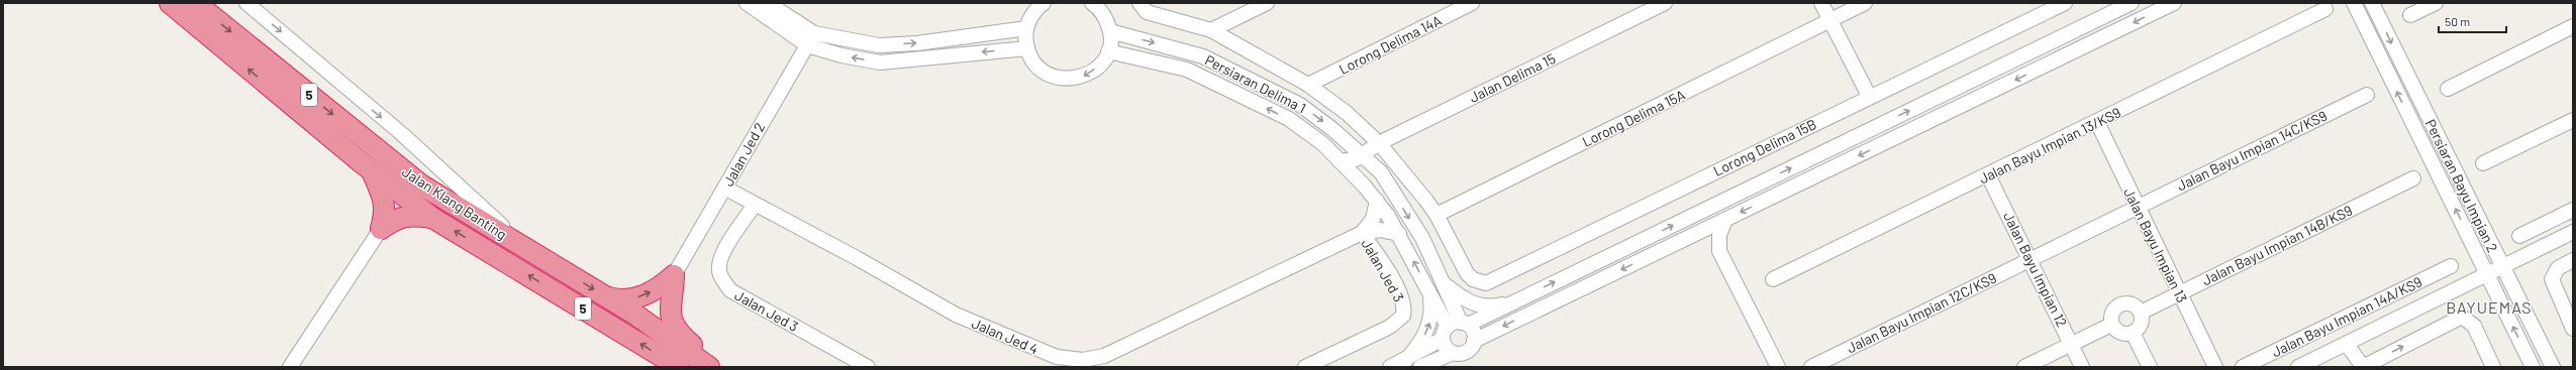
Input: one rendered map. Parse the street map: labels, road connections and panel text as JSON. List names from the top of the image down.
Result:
{
  "streets": {
    "highway": ["5", "Jalan Klang Banting"],
    "street": [
      "Lorong Delima 14A",
      "Jalan Delima 15",
      "Persiaran Delima 1",
      "Lorong Delima 15A",
      "Jalan Bayu Impian 13/KS9",
      "Lorong Delima 15B",
      "Jalan Bayu Impian 14C/KS9",
      "Jalan Jed 2",
      "Persiaran Bayu Impian 2",
      "Jalan Bayu Impian 13",
      "Jalan Bayu Impian 14B/KS9",
      "Jalan Bayu Impian 12",
      "Jalan Jed 3",
      "Jalan Bayu Impian 12C/KS9",
      "Jalan Bayu Impian 14A/KS9",
      "Jalan Jed 4"
    ]
  },
  "crossings": [
    ["Jalan Delima 15", "Persiaran Delima 1"],
    ["Persiaran Delima 1", "Jalan Jed 4"],
    ["Lorong Delima 15A", "Lorong Delima 15B"],
    ["Jalan Bayu Impian 13/KS9", "Jalan Bayu Impian 13"],
    ["Jalan Bayu Impian 13/KS9", "Jalan Bayu Impian 12"],
    ["Jalan Bayu Impian 14C/KS9", "Jalan Bayu Impian 13"],
    ["Jalan Bayu Impian 14C/KS9", "Jalan Bayu Impian 12"],
    ["Jalan Bayu Impian 14C/KS9", "Jalan Bayu Impian 12C/KS9"],
    ["Jalan Jed 2", "Jalan Jed 4"],
    ["Jalan Bayu Impian 13", "Jalan Bayu Impian 14B/KS9"],
    ["Jalan Bayu Impian 12", "Jalan Bayu Impian 12C/KS9"],
    ["Jalan Jed 3", "Jalan Jed 4"]
  ],
  "districts": ["BAYUEMAS"],
  "scale_bar": "50 m"
}
